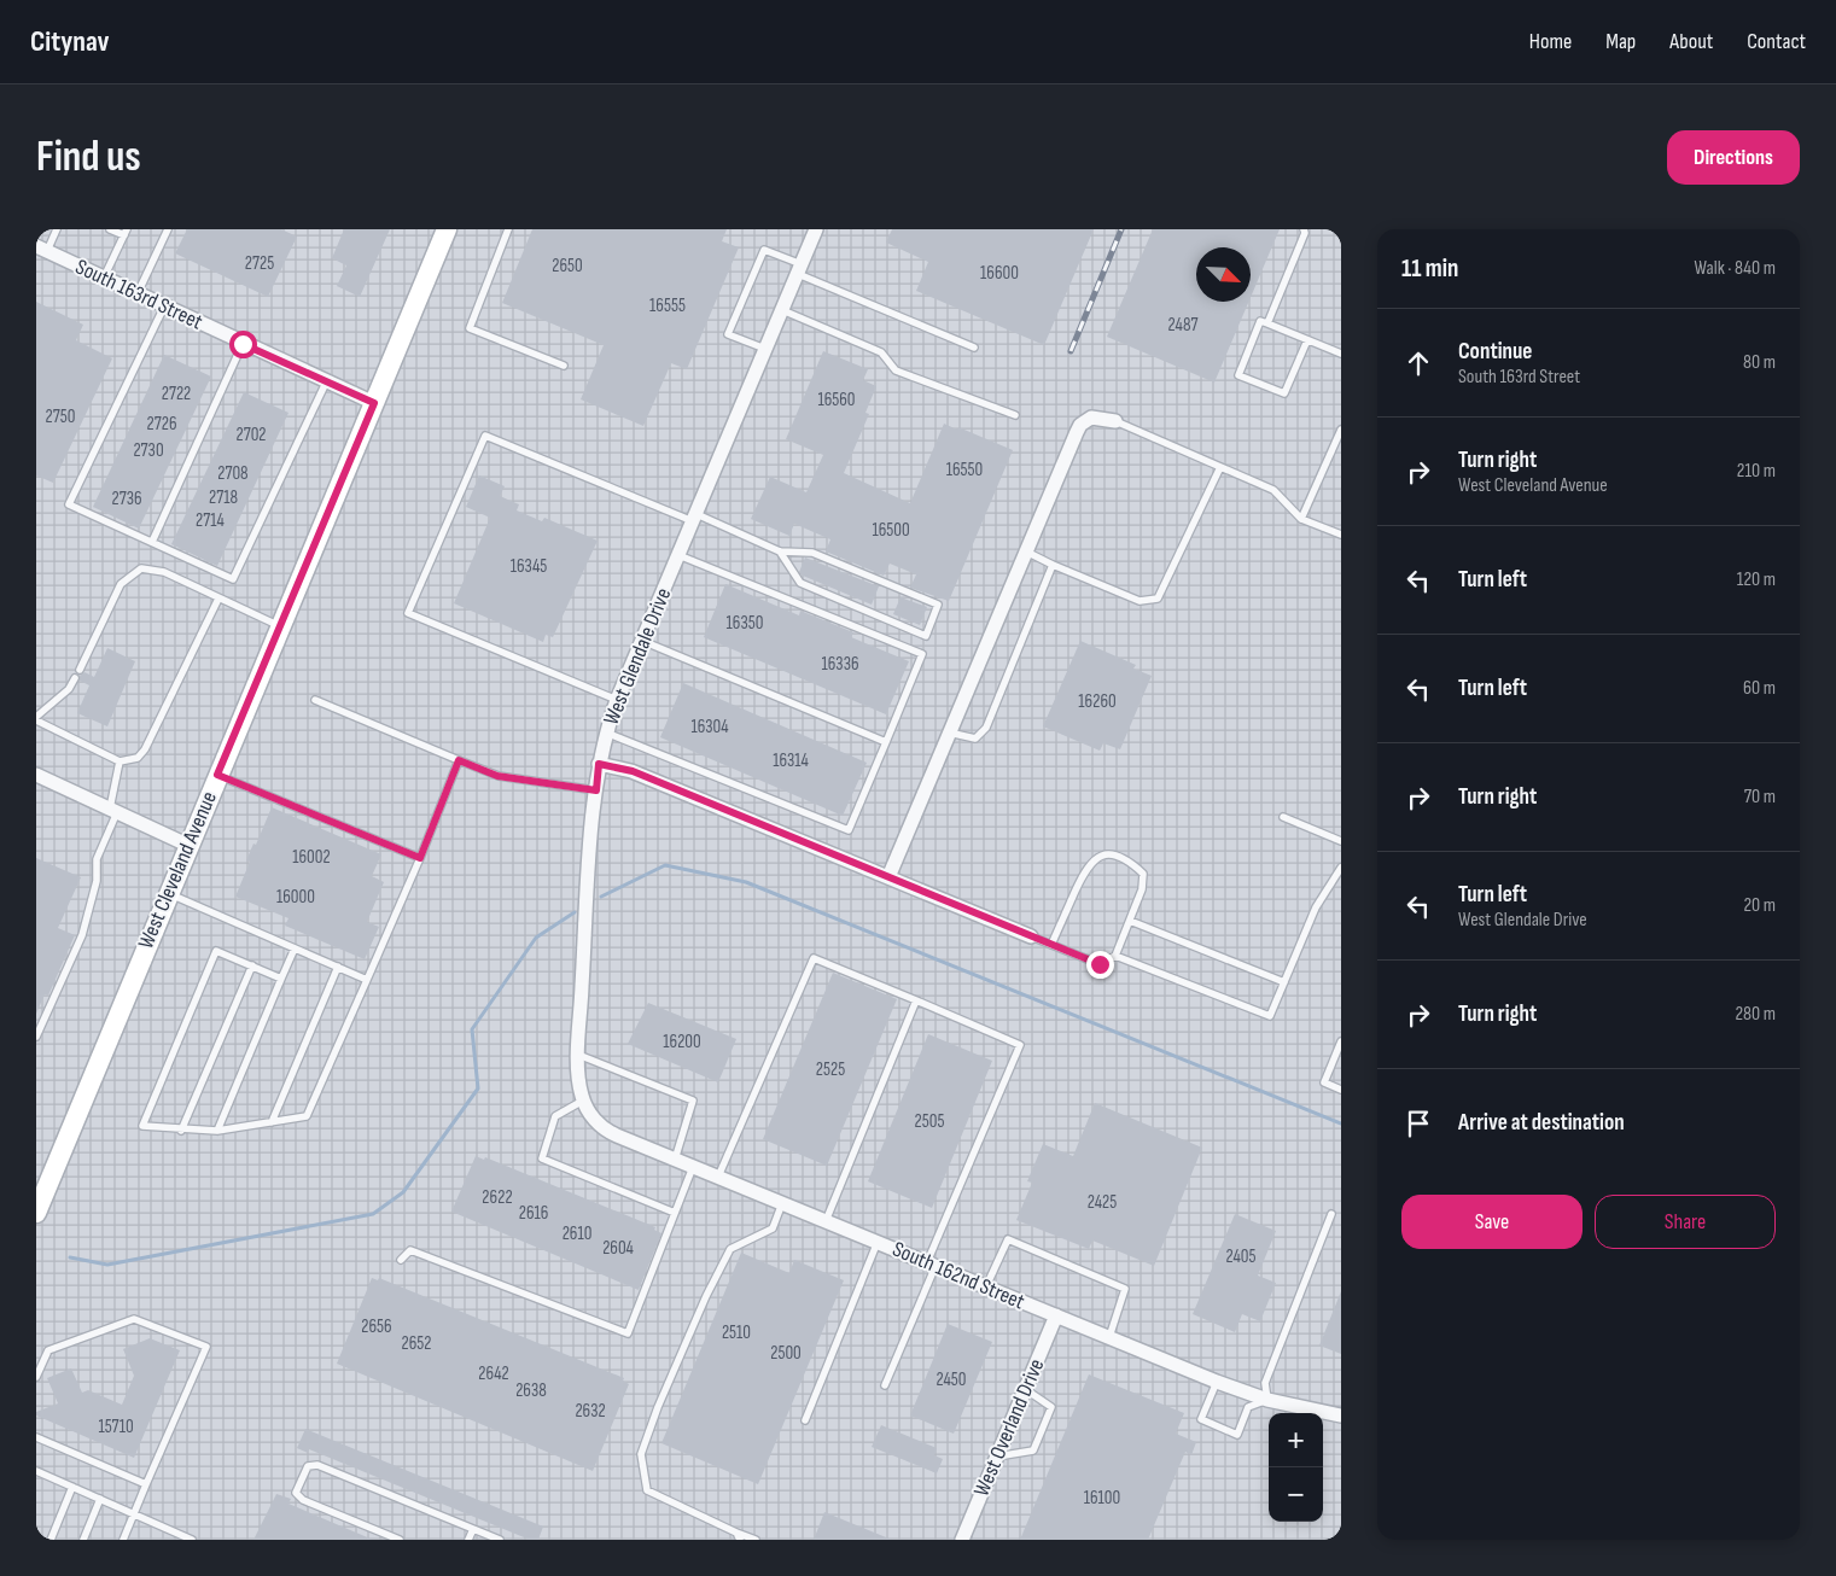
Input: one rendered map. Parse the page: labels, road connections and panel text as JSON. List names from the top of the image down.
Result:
{
  "streets": {
    "main road": ["West Cleveland Avenue"],
    "street": [
      "South 163rd Street",
      "West Glendale Drive",
      "South 162nd Street",
      "West Overland Drive"
    ]
  },
  "crossings": [
    ["South 163rd Street", "West Cleveland Avenue"],
    ["West Glendale Drive", "South 162nd Street"],
    ["South 162nd Street", "West Overland Drive"]
  ],
  "house_numbers": [
    "2725",
    "2650",
    "16600",
    "16555",
    "2487",
    "2722",
    "16560",
    "2750",
    "2726",
    "2702",
    "2730",
    "16550",
    "2708",
    "2718",
    "2736",
    "2714",
    "16500",
    "16345",
    "16350",
    "16336",
    "16260",
    "16304",
    "16314",
    "16002",
    "16000",
    "16200",
    "2525",
    "2505",
    "2622",
    "2425",
    "2616",
    "2610",
    "2604",
    "2405",
    "2656",
    "2510",
    "2652",
    "2500",
    "2642",
    "2450",
    "2638",
    "2632",
    "15710",
    "16100"
  ],
  "north": "bottom right",
  "page": {
    "header": "Citynav",
    "nav": [
      "Home",
      "Map",
      "About",
      "Contact"
    ],
    "buttons": [
      "Directions",
      ["Save", "Share"]
    ],
    "title": "Find us",
    "heading": ["11 min", "Walk · 840 m"],
    "list": [
      ["Continue", "South 163rd Street", "80 m"],
      ["Turn right", "West Cleveland Avenue", "210 m"],
      ["Turn left", "120 m"],
      ["Turn left", "60 m"],
      ["Turn right", "70 m"],
      ["Turn left", "West Glendale Drive", "20 m"],
      ["Turn right", "280 m"],
      "Arrive at destination"
    ],
    "map_buttons": ["+", "−"]
  }
}
